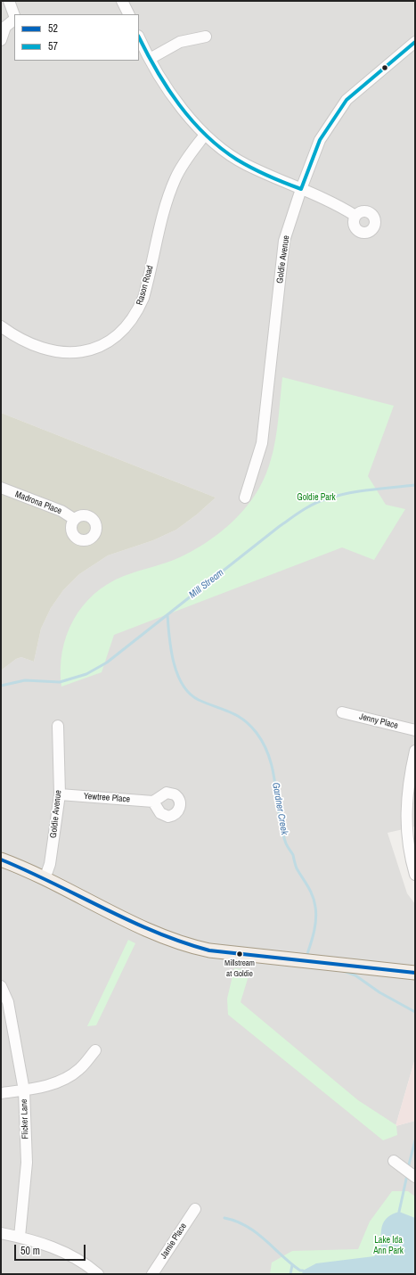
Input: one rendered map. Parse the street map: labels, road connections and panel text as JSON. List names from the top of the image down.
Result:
{
  "streets": {
    "street": [
      "Goldie Avenue",
      "Rason Road",
      "Madrona Place",
      "Jenny Place",
      "Yewtree Place",
      "Flicker Lane",
      "Jamie Place"
    ]
  },
  "crossings": [
    ["Goldie Avenue", "Yewtree Place"]
  ],
  "water": ["Mill Stream", "Gardner Creek"],
  "parks": ["Goldie Park", "Lake Ida Ann Park"],
  "places": ["Millstream at Goldie"],
  "lines": ["transit line 57", "transit line 52"],
  "legend": ["52", "57"],
  "scale_bar": "50 m"
}
